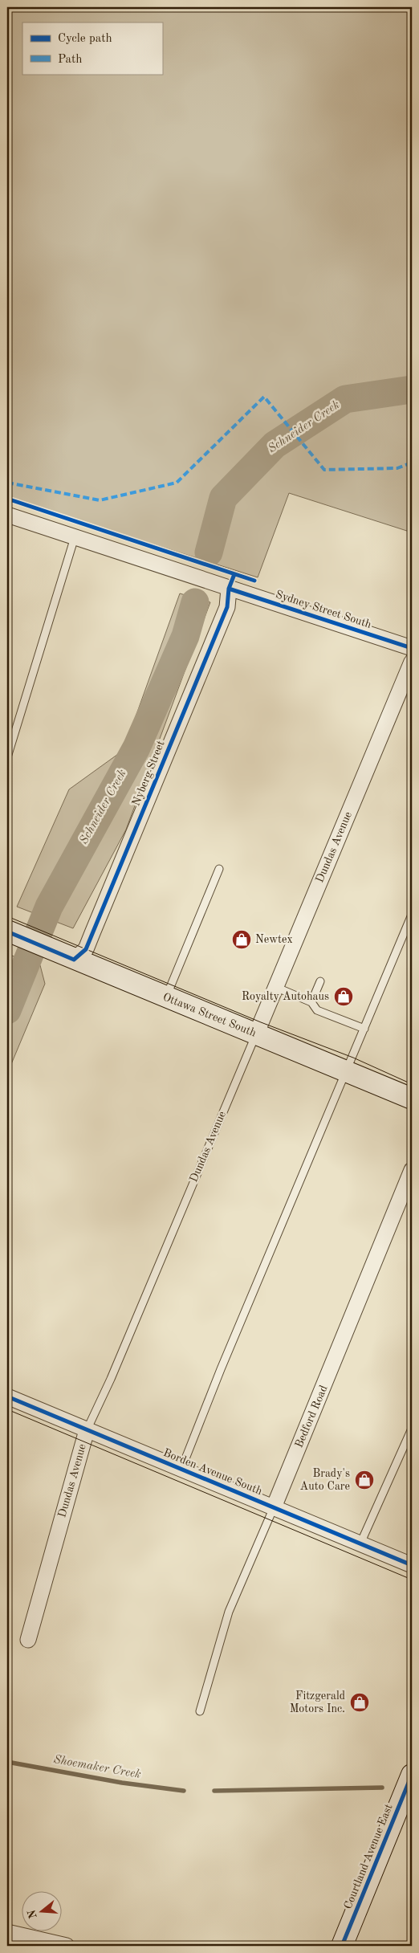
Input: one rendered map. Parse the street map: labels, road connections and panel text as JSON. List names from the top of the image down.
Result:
{
  "streets": {
    "main road": ["Ottawa Street South", "Courtland Avenue East"],
    "street": [
      "Sydney Street South",
      "Nyberg Street",
      "Dundas Avenue",
      "Bedford Road",
      "Borden Avenue South"
    ]
  },
  "crossings": [
    ["Sydney Street South", "Nyberg Street"],
    ["Nyberg Street", "Ottawa Street South"],
    ["Dundas Avenue", "Ottawa Street South"],
    ["Dundas Avenue", "Borden Avenue South"],
    ["Bedford Road", "Borden Avenue South"]
  ],
  "water": ["Schneider Creek", "Shoemaker Creek"],
  "places": {
    "shop": [
      "Newtex",
      "Royalty Autohaus",
      "Brady's Auto Care",
      "Fitzgerald Motors Inc."
    ]
  },
  "legend": ["Cycle path", "Path"],
  "north": "left"
}
